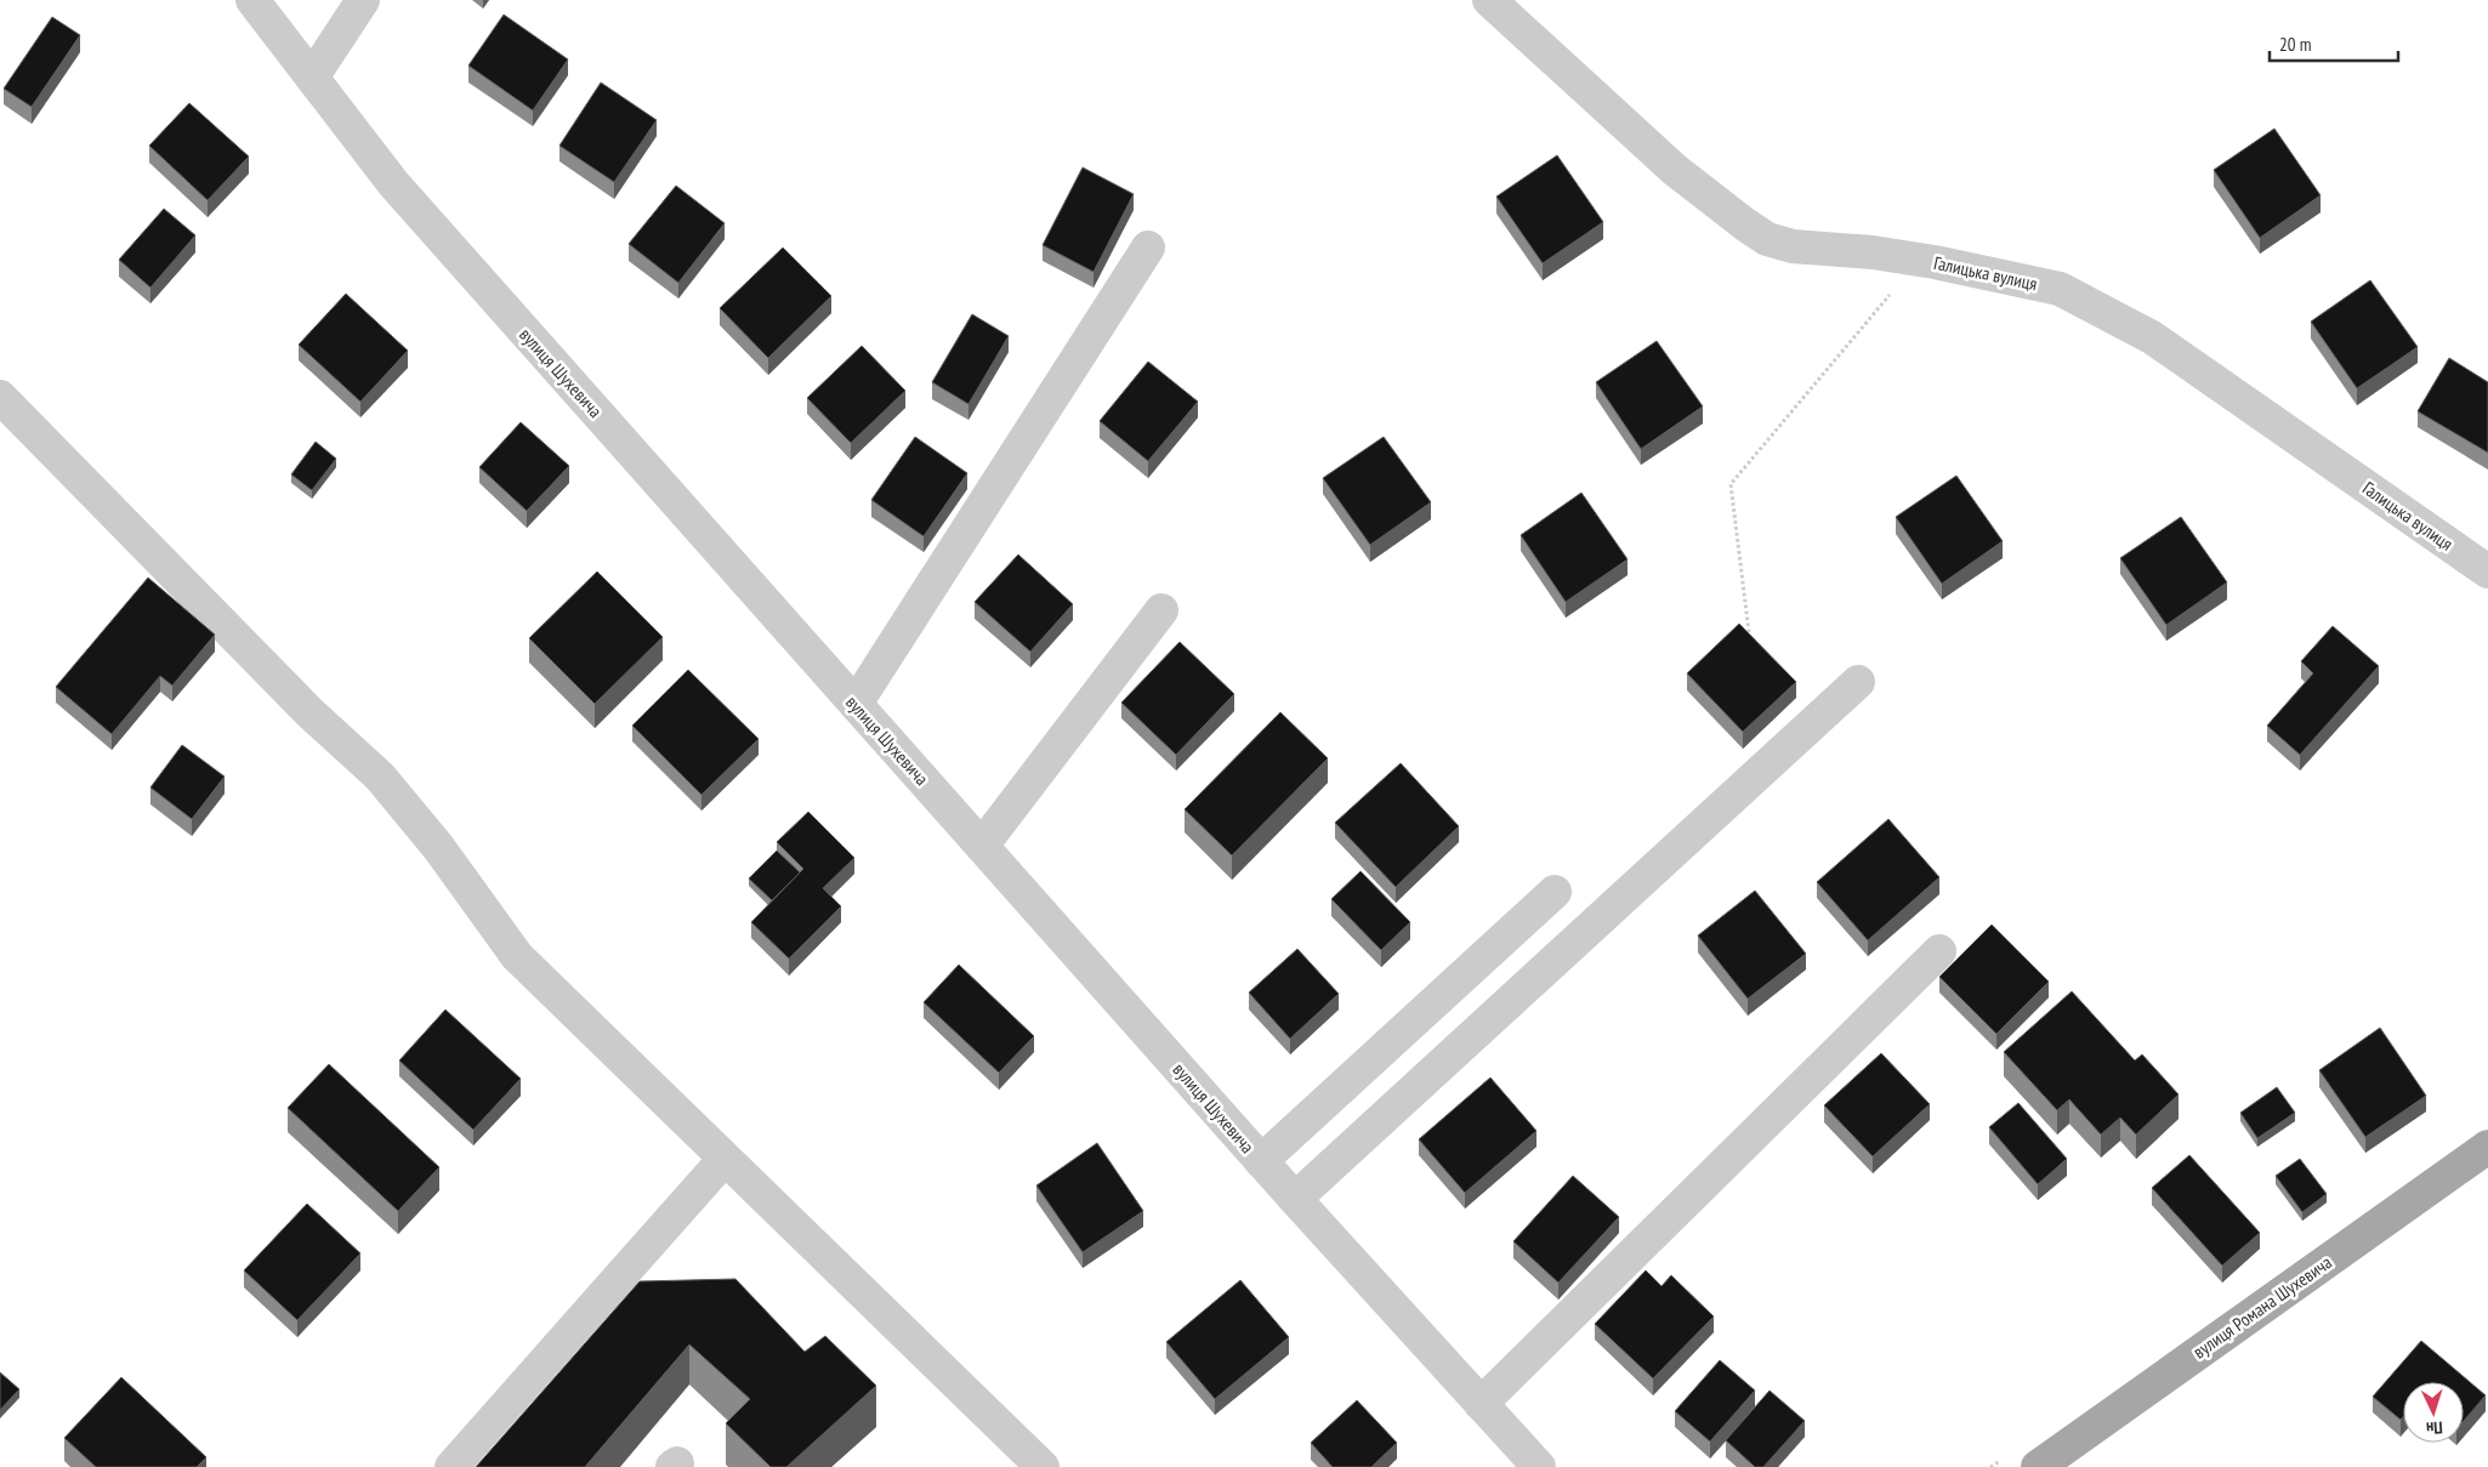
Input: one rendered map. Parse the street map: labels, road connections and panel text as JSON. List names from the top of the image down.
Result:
{
  "streets": {
    "main road": ["вулиця Романа Шухевича"],
    "street": ["Галицька вулиця", "вулиця Шухевича"]
  },
  "scale_bar": "20 m",
  "north": "bottom"
}
